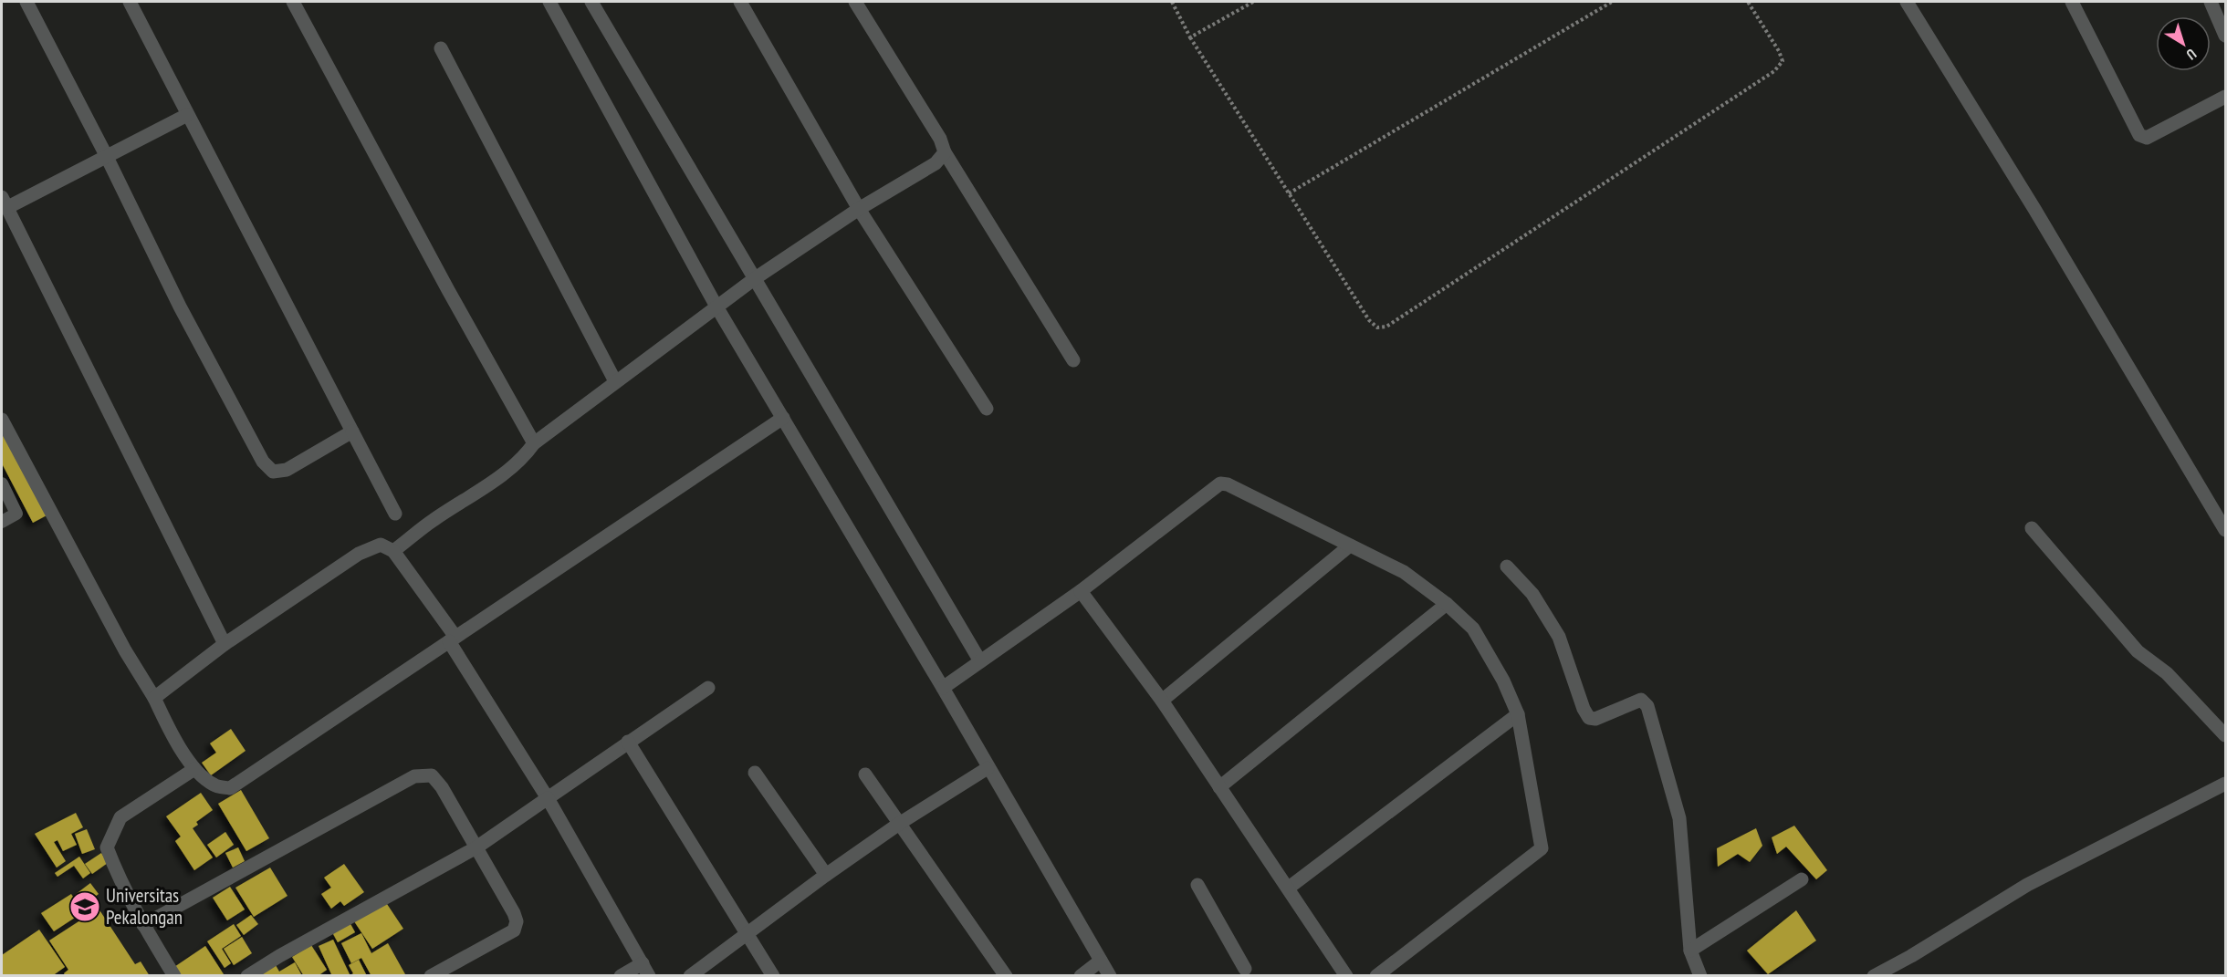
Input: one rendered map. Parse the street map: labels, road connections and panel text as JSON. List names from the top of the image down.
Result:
{
  "places": {
    "school or university": ["Universitas Pekalongan"]
  },
  "north": "bottom right"
}
